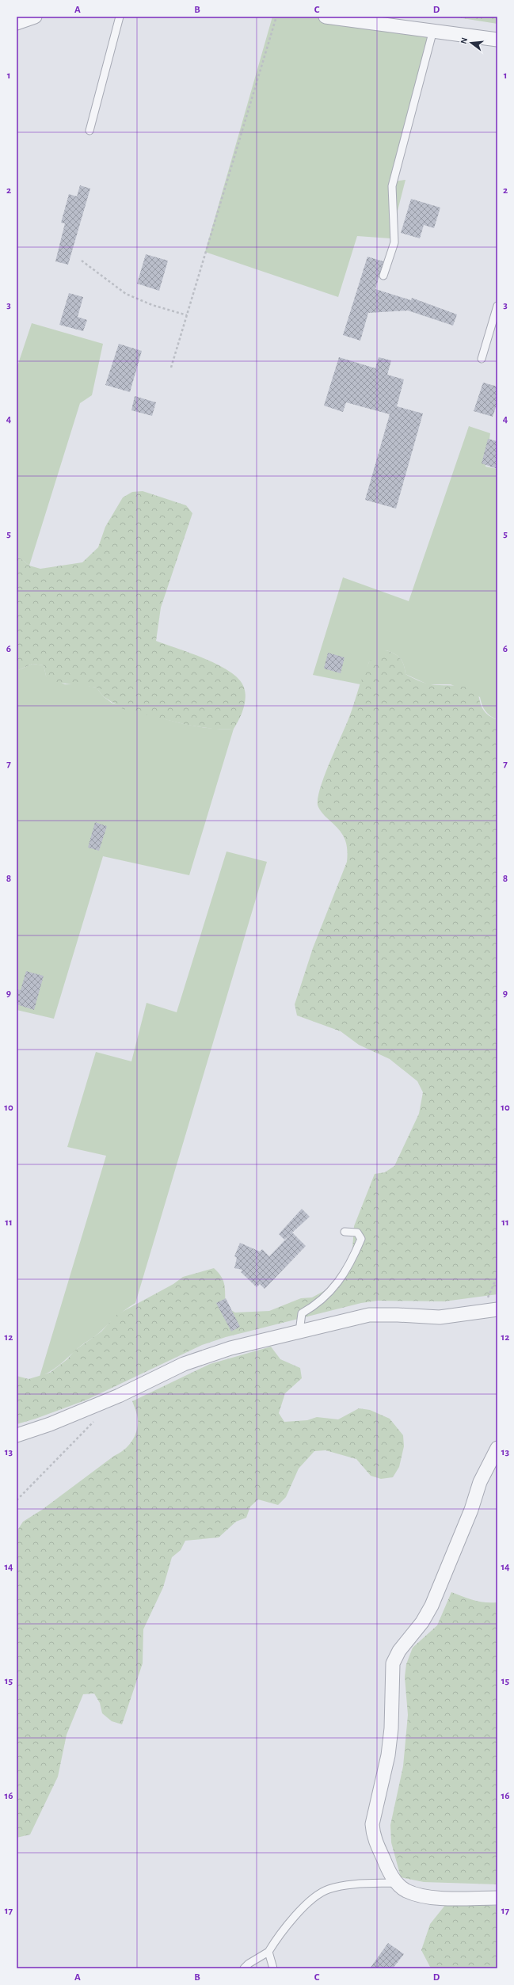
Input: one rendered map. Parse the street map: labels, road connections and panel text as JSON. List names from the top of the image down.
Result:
{
  "north": "left",
  "grid": {
    "columns": [
      "A",
      "B",
      "C",
      "D"
    ],
    "rows": [
      "1",
      "2",
      "3",
      "4",
      "5",
      "6",
      "7",
      "8",
      "9",
      "10",
      "11",
      "12",
      "13",
      "14",
      "15",
      "16",
      "17"
    ]
  }
}
